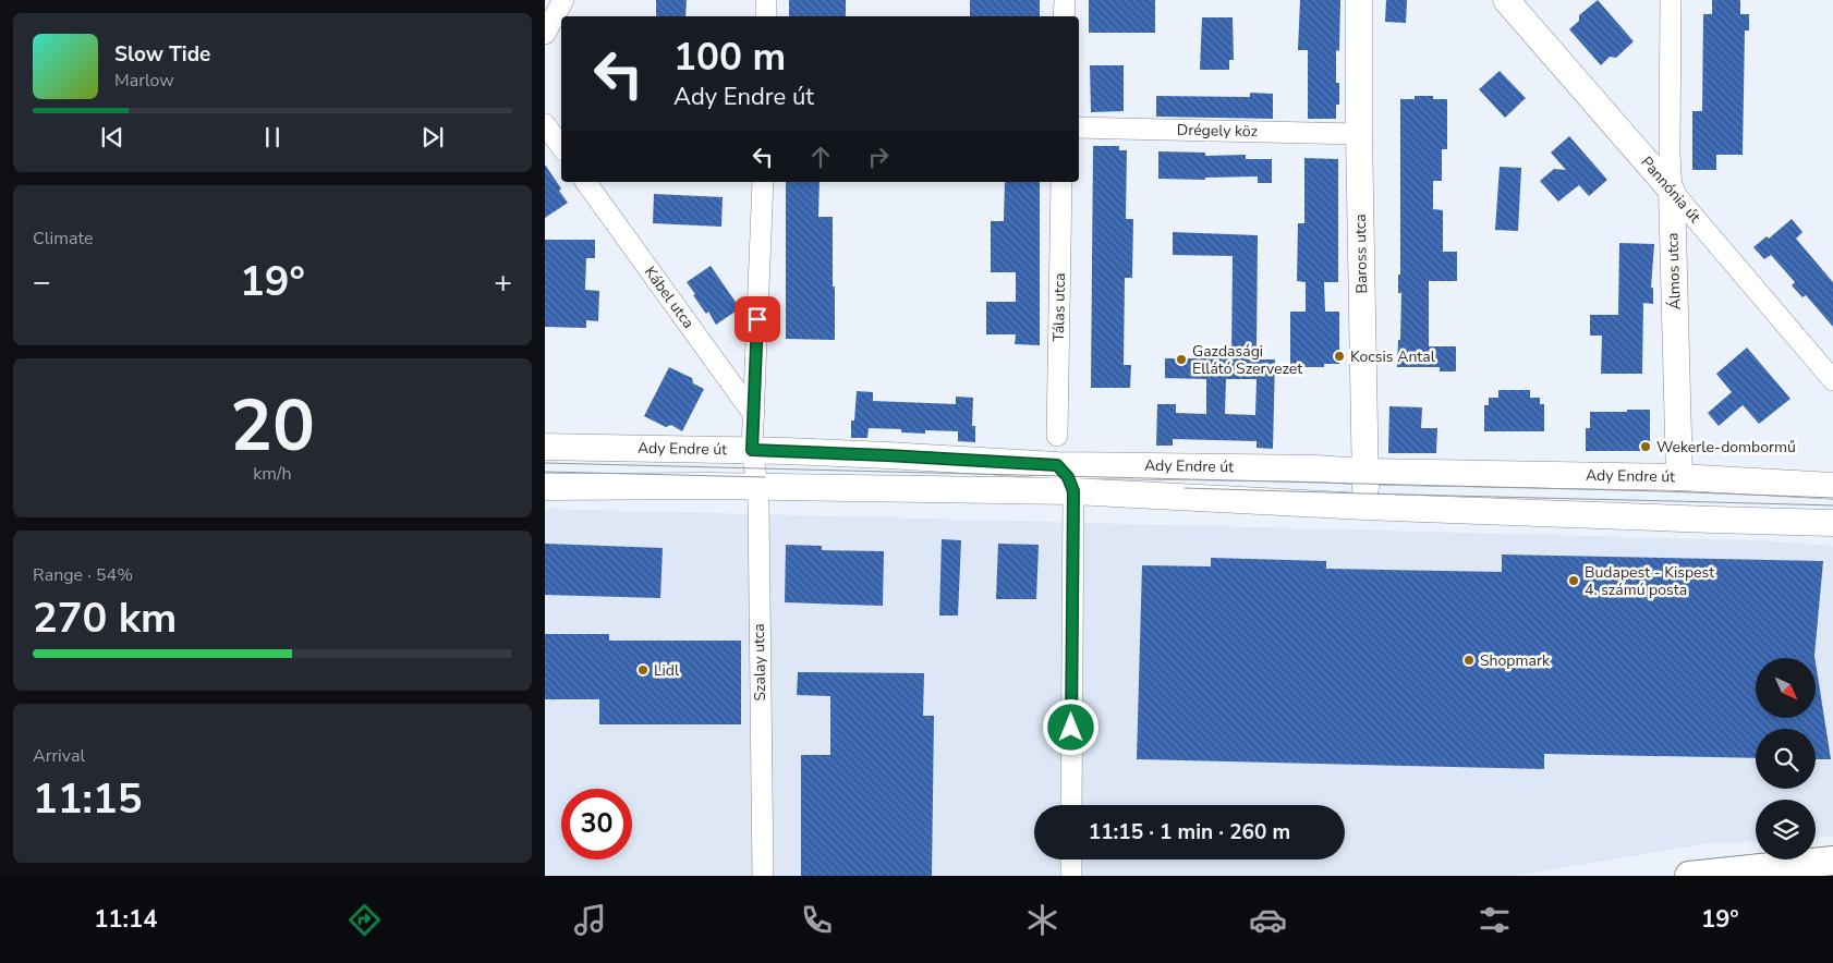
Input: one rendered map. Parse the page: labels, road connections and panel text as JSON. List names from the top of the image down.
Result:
{
  "streets": {
    "street": [
      "Drégely köz",
      "Pannónia út",
      "Baross utca",
      "Álmos utca",
      "Kábel utca",
      "Tálas utca",
      "Ady Endre út",
      "Szalay utca"
    ]
  },
  "crossings": [
    ["Drégely köz", "Baross utca"],
    ["Pannónia út", "Álmos utca"],
    ["Baross utca", "Ady Endre út"],
    ["Álmos utca", "Ady Endre út"],
    ["Kábel utca", "Szalay utca"],
    ["Ady Endre út", "Szalay utca"]
  ],
  "places": [
    "Kocsis Antal",
    "Gazdasági Ellátó Szervezet",
    "Wekerle-dombormű",
    "Budapest - Kispest 4. számú posta",
    "Shopmark",
    "Lidl"
  ],
  "north": "bottom right",
  "page": {
    "turn": ["100 m", "Ady Endre út"],
    "song": ["Slow Tide", "Marlow"],
    "tile": [
      "Climate",
      ["20", "km/h"],
      ["Range · 54%", "270 km"],
      ["Arrival", "11:15"]
    ],
    "heat": ["−", "19°", "+"],
    "limit": "30",
    "trip": "11:15 · 1 min · 260 m",
    "tabs": ["11:14", "19°"]
  }
}
